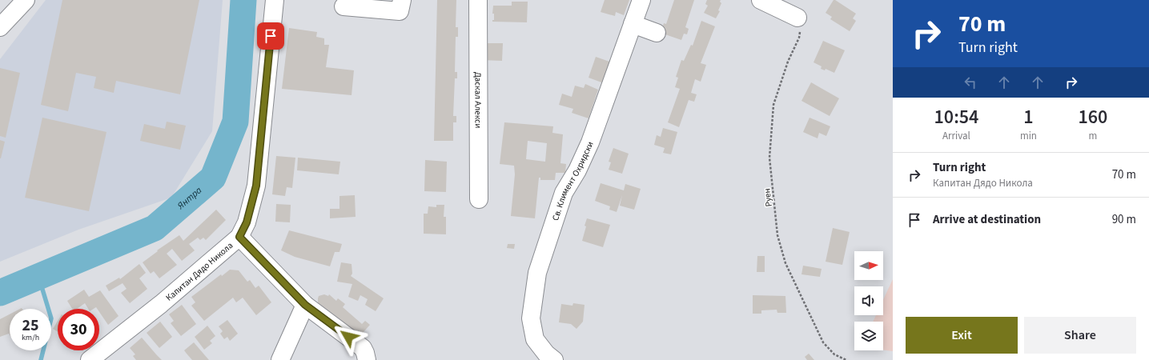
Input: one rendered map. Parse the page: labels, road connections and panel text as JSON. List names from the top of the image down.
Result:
{
  "streets": {
    "street": ["Даскал Алекси", "Св. Климент Охридски", "Капитан Дядо Никола"],
    "path": ["Руен"]
  },
  "water": ["Янтра"],
  "north": "right",
  "page": {
    "turn": ["70 m", "Turn right"],
    "eta": [
      "10:54",
      "Arrival",
      "1",
      "min",
      "160",
      "m"
    ],
    "list": [
      {
        "name": "Turn right",
        "note": "Капитан Дядо Никола",
        "value": "70 m"
      },
      {
        "name": "Arrive at destination",
        "value": "90 m"
      }
    ],
    "speed": "25 km/h",
    "limit": "30",
    "buttons": ["Exit", "Share"]
  }
}
